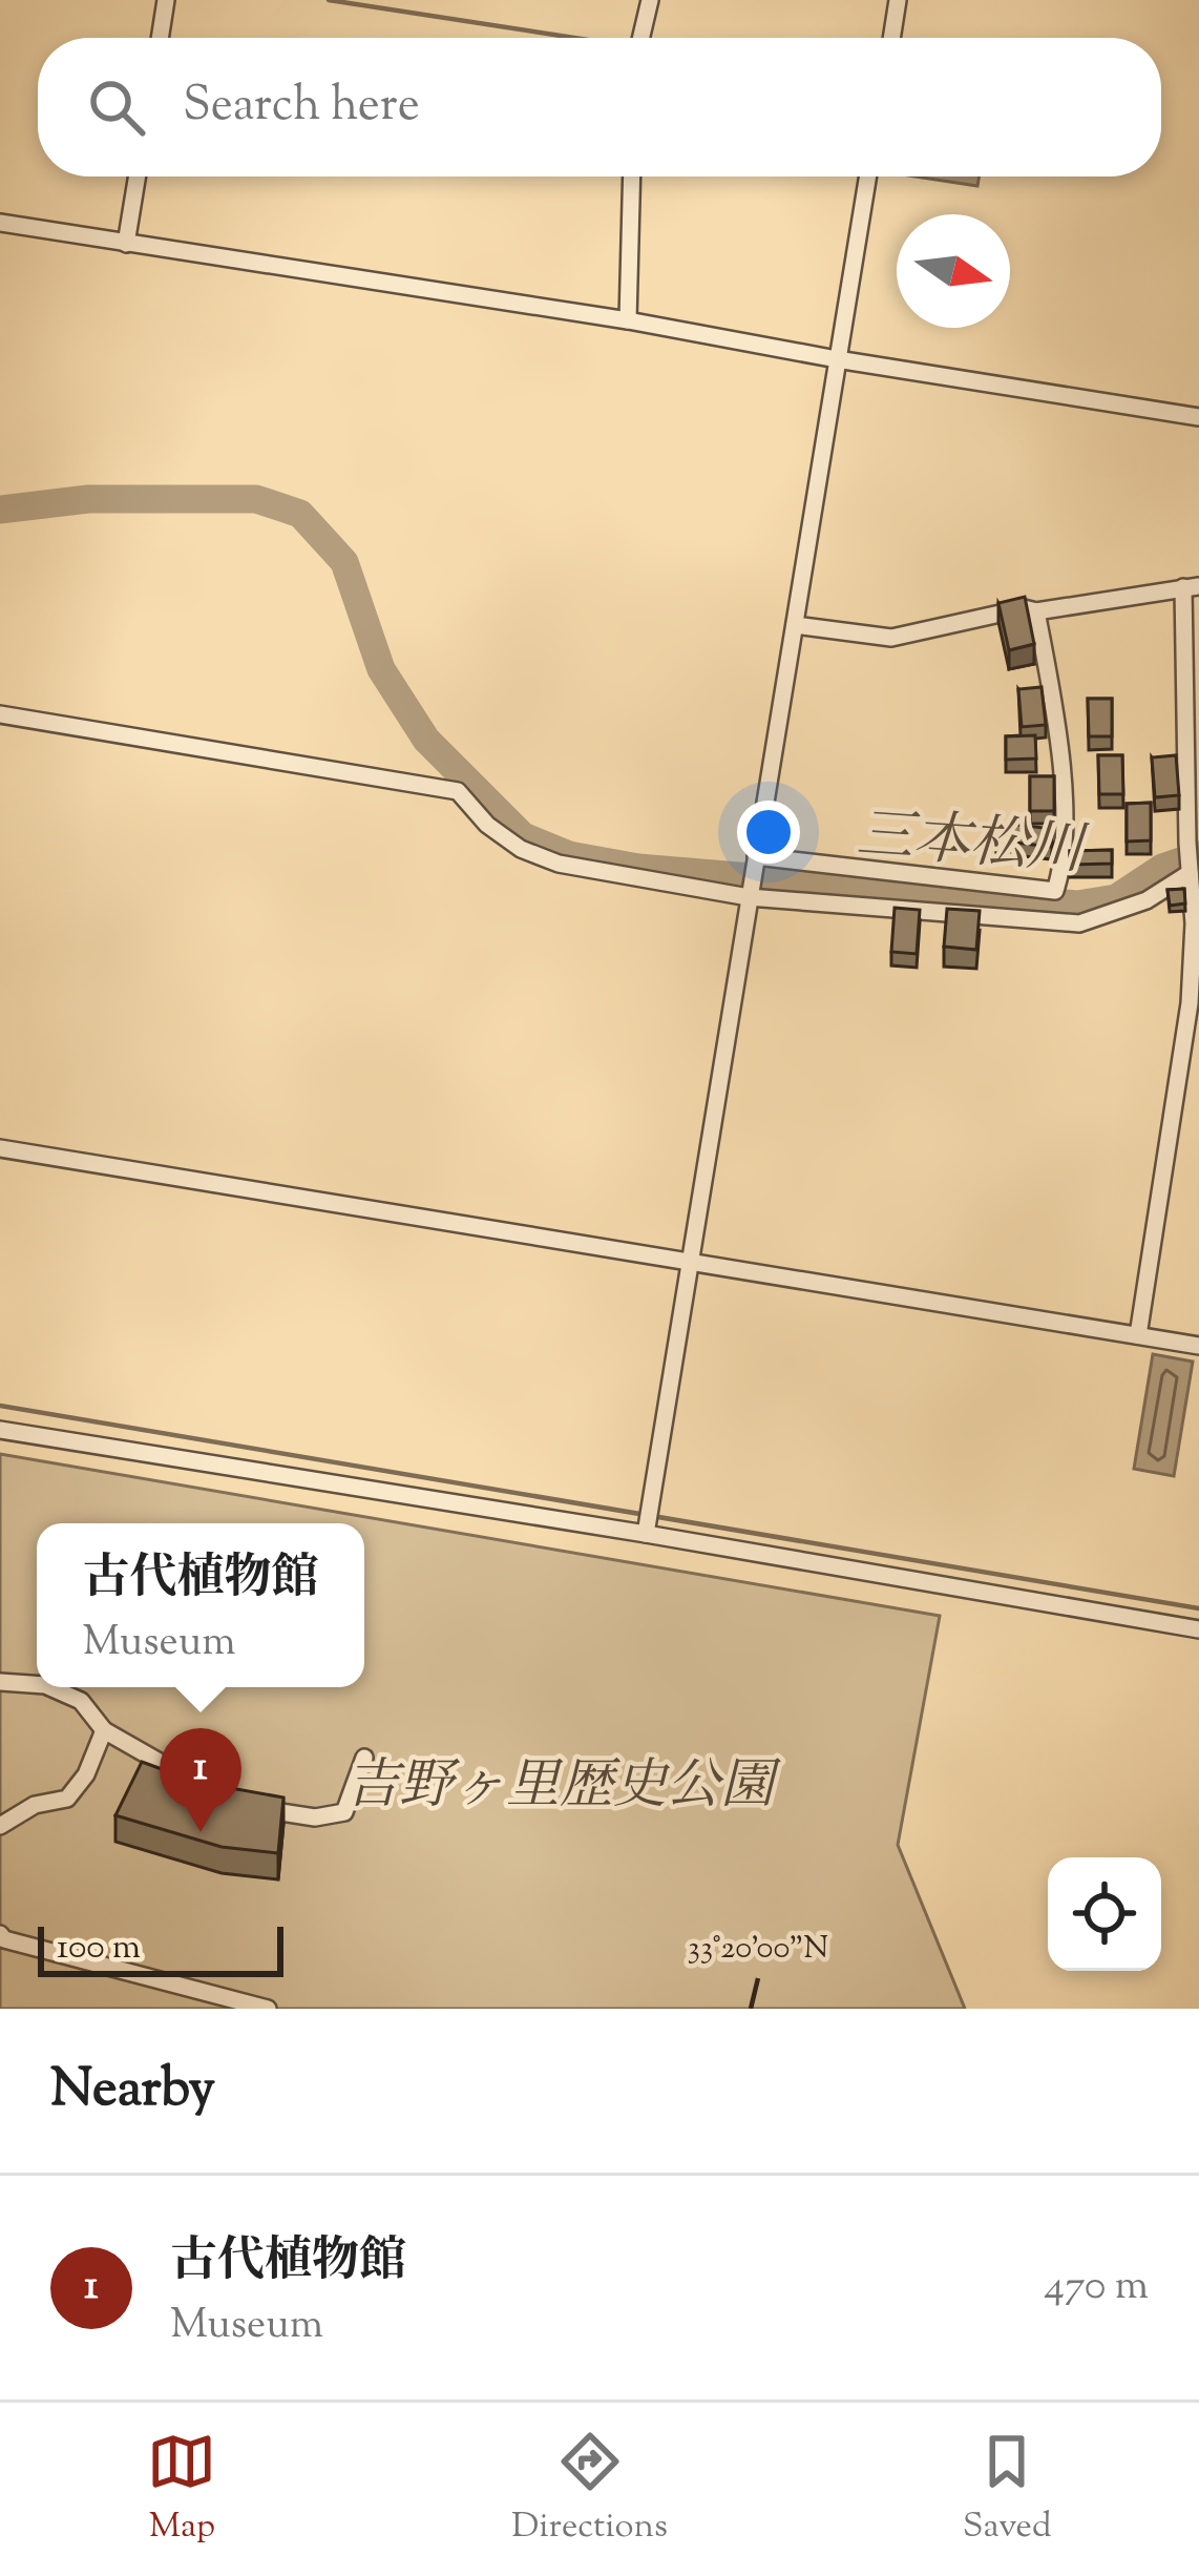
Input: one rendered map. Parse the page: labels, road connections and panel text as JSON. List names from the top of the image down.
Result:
{
  "water": ["三本松川"],
  "parks": ["吉野ヶ里歴史公園"],
  "scale_bar": "100 m",
  "north": "right",
  "page": {
    "search": "Search here",
    "popup": ["古代植物館", "Museum"],
    "pins": "1",
    "scale": "100 m",
    "heading": "Nearby",
    "list": [
      {
        "mark": "1",
        "name": "古代植物館",
        "note": "Museum",
        "value": "470 m"
      }
    ],
    "nav": ["Map", "Directions", "Saved"]
  },
  "coordinates": ["33°20'00\"N"]
}
